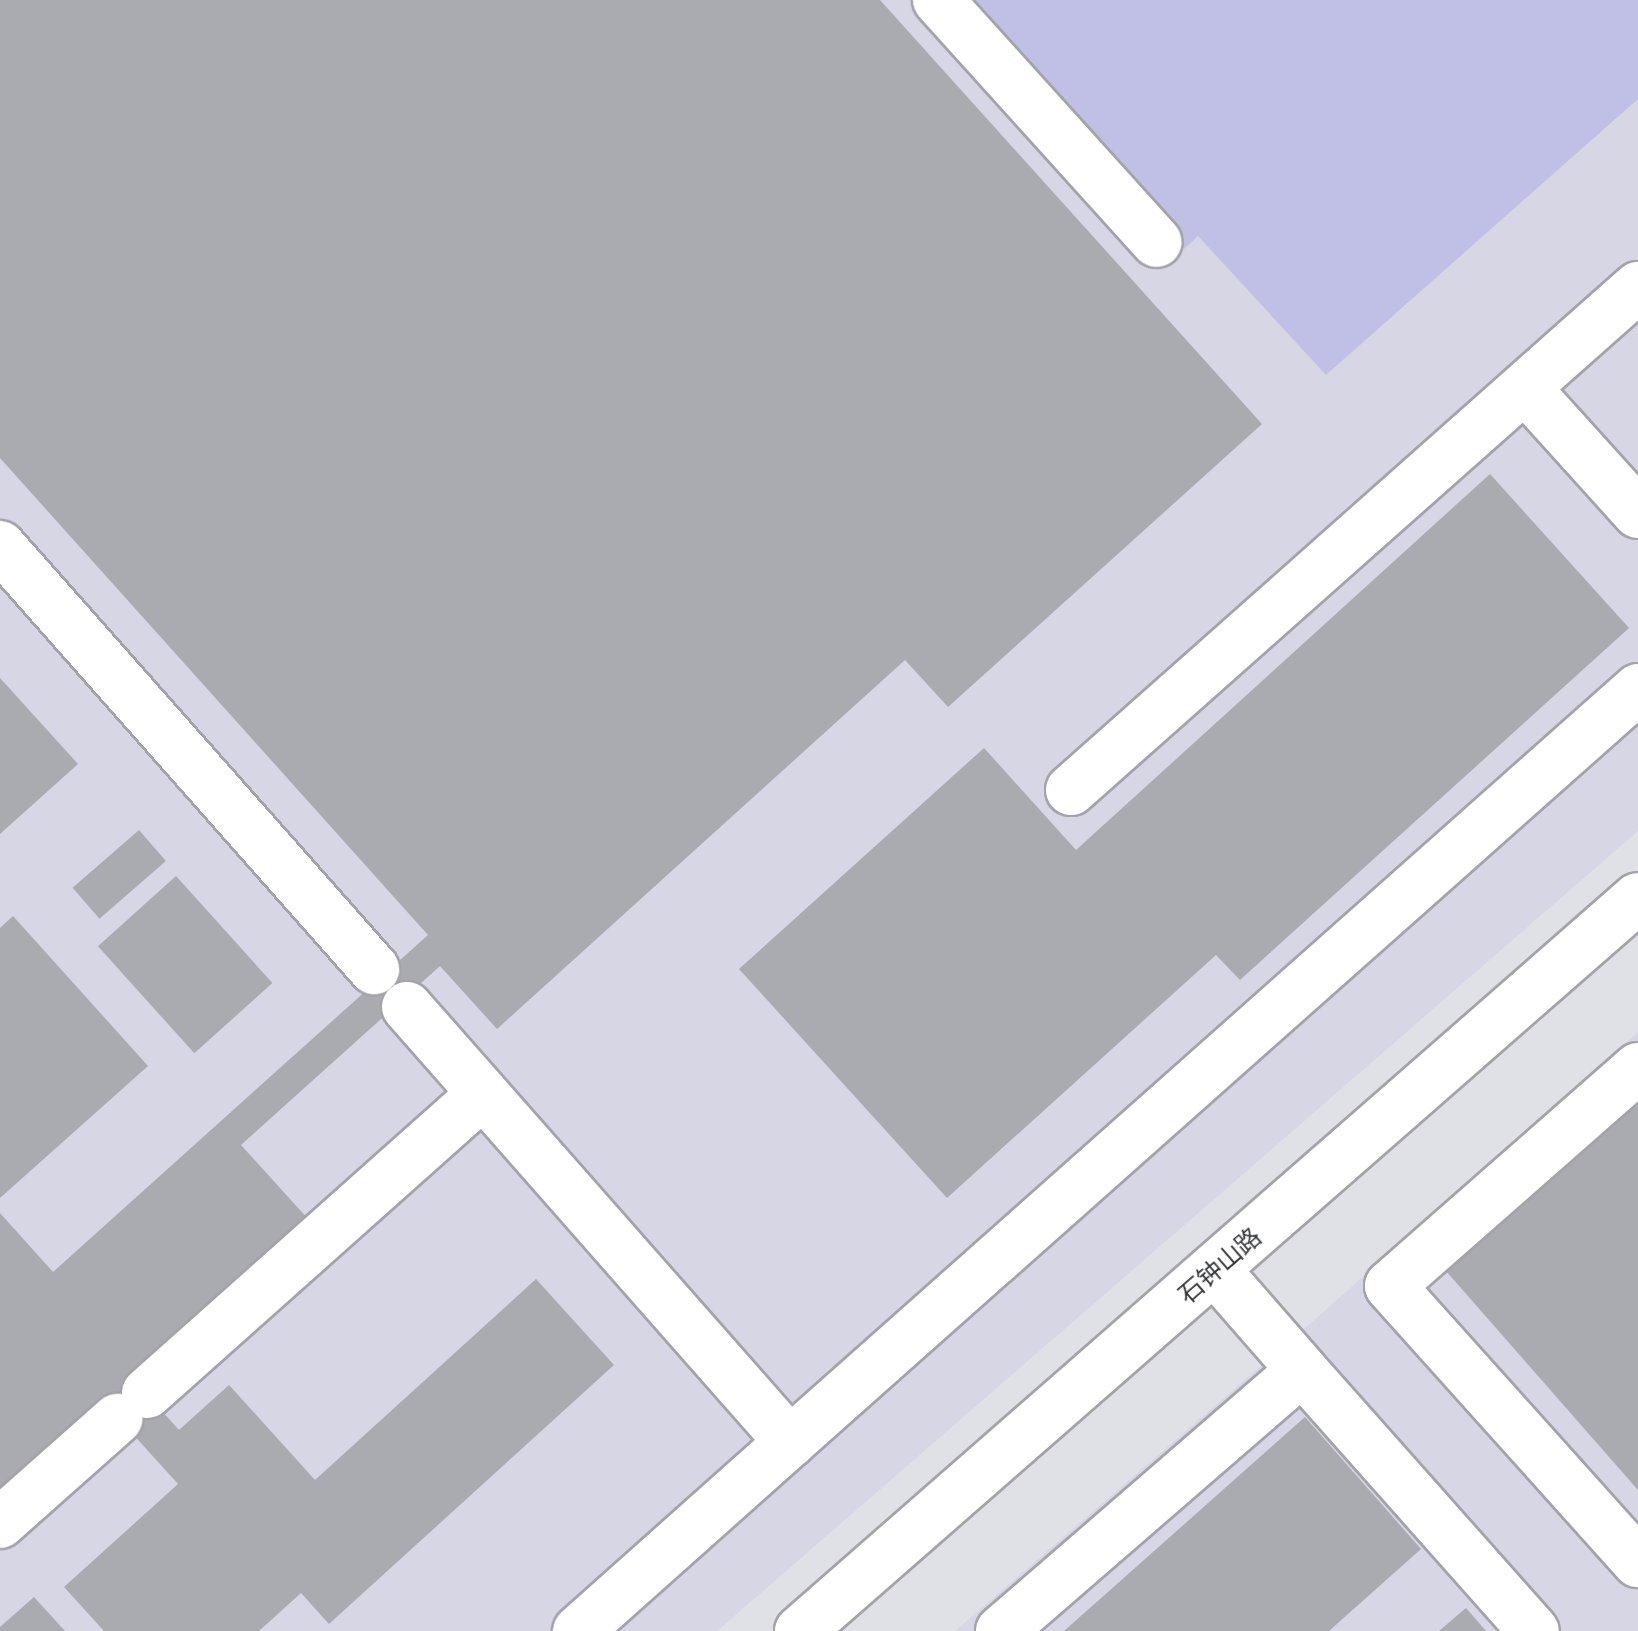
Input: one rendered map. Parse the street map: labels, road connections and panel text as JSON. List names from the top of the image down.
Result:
{
  "streets": {
    "street": ["石钟山路"]
  }
}
